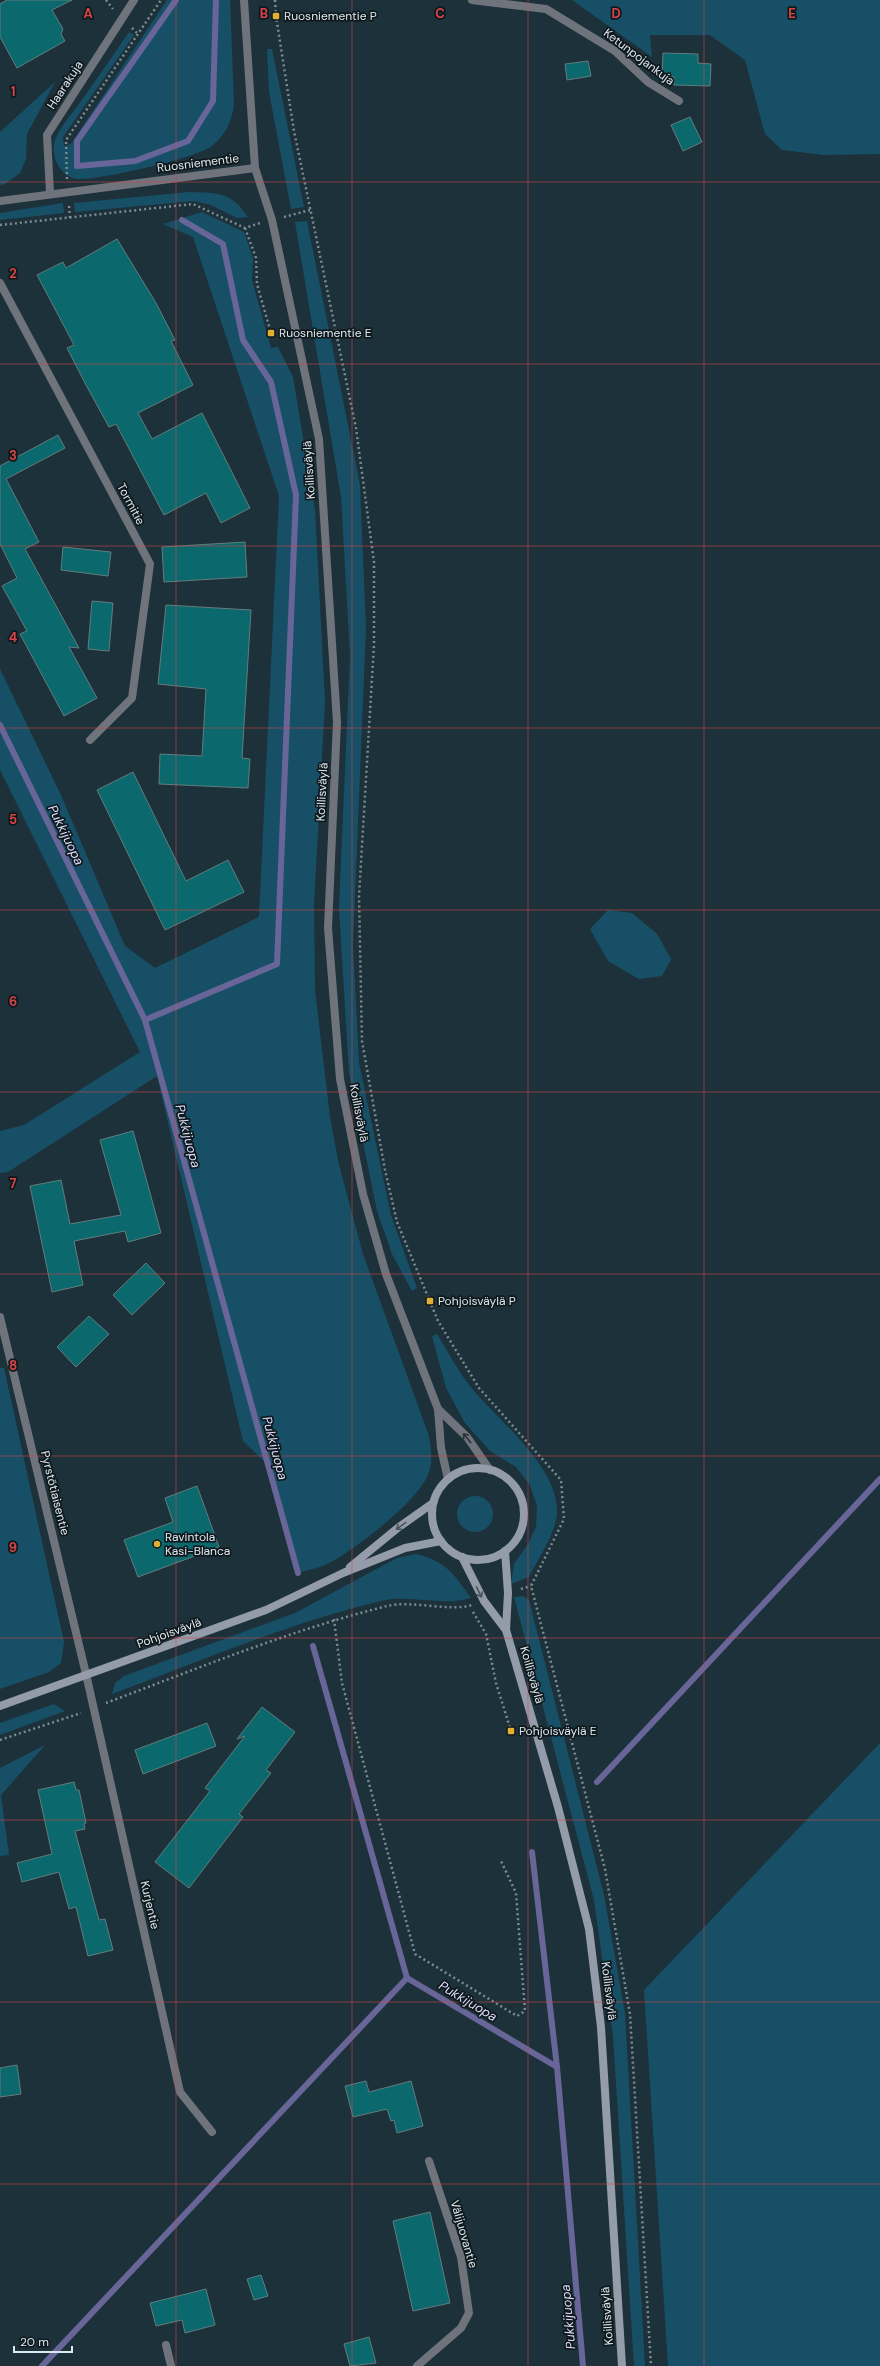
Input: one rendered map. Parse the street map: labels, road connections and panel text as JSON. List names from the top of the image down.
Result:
{
  "streets": {
    "main road": ["Koillisväylä", "Pohjoisväylä"],
    "street": [
      "Ketunpojankuja",
      "Haarakuja",
      "Ruosniementie",
      "Tormitie",
      "Pyrstötiaisentie",
      "Kurjentie",
      "Välijuovantie"
    ]
  },
  "crossings": [
    ["Haarakuja", "Ruosniementie"],
    ["Ruosniementie", "Koillisväylä"],
    ["Koillisväylä", "Pohjoisväylä"],
    ["Pyrstötiaisentie", "Pohjoisväylä"],
    ["Pyrstötiaisentie", "Kurjentie"],
    ["Pohjoisväylä", "Kurjentie"]
  ],
  "water": ["Pukkijuopa"],
  "places": {
    "transit": [
      "Ruosniementie P",
      "Ruosniementie E",
      "Pohjoisväylä P",
      "Pohjoisväylä E"
    ],
    "other": ["Ravintola Kasi-Blanca"]
  },
  "scale_bar": "20 m",
  "grid": {
    "columns": [
      "A",
      "B",
      "C",
      "D",
      "E"
    ],
    "rows": [
      "1",
      "2",
      "3",
      "4",
      "5",
      "6",
      "7",
      "8",
      "9"
    ]
  }
}
